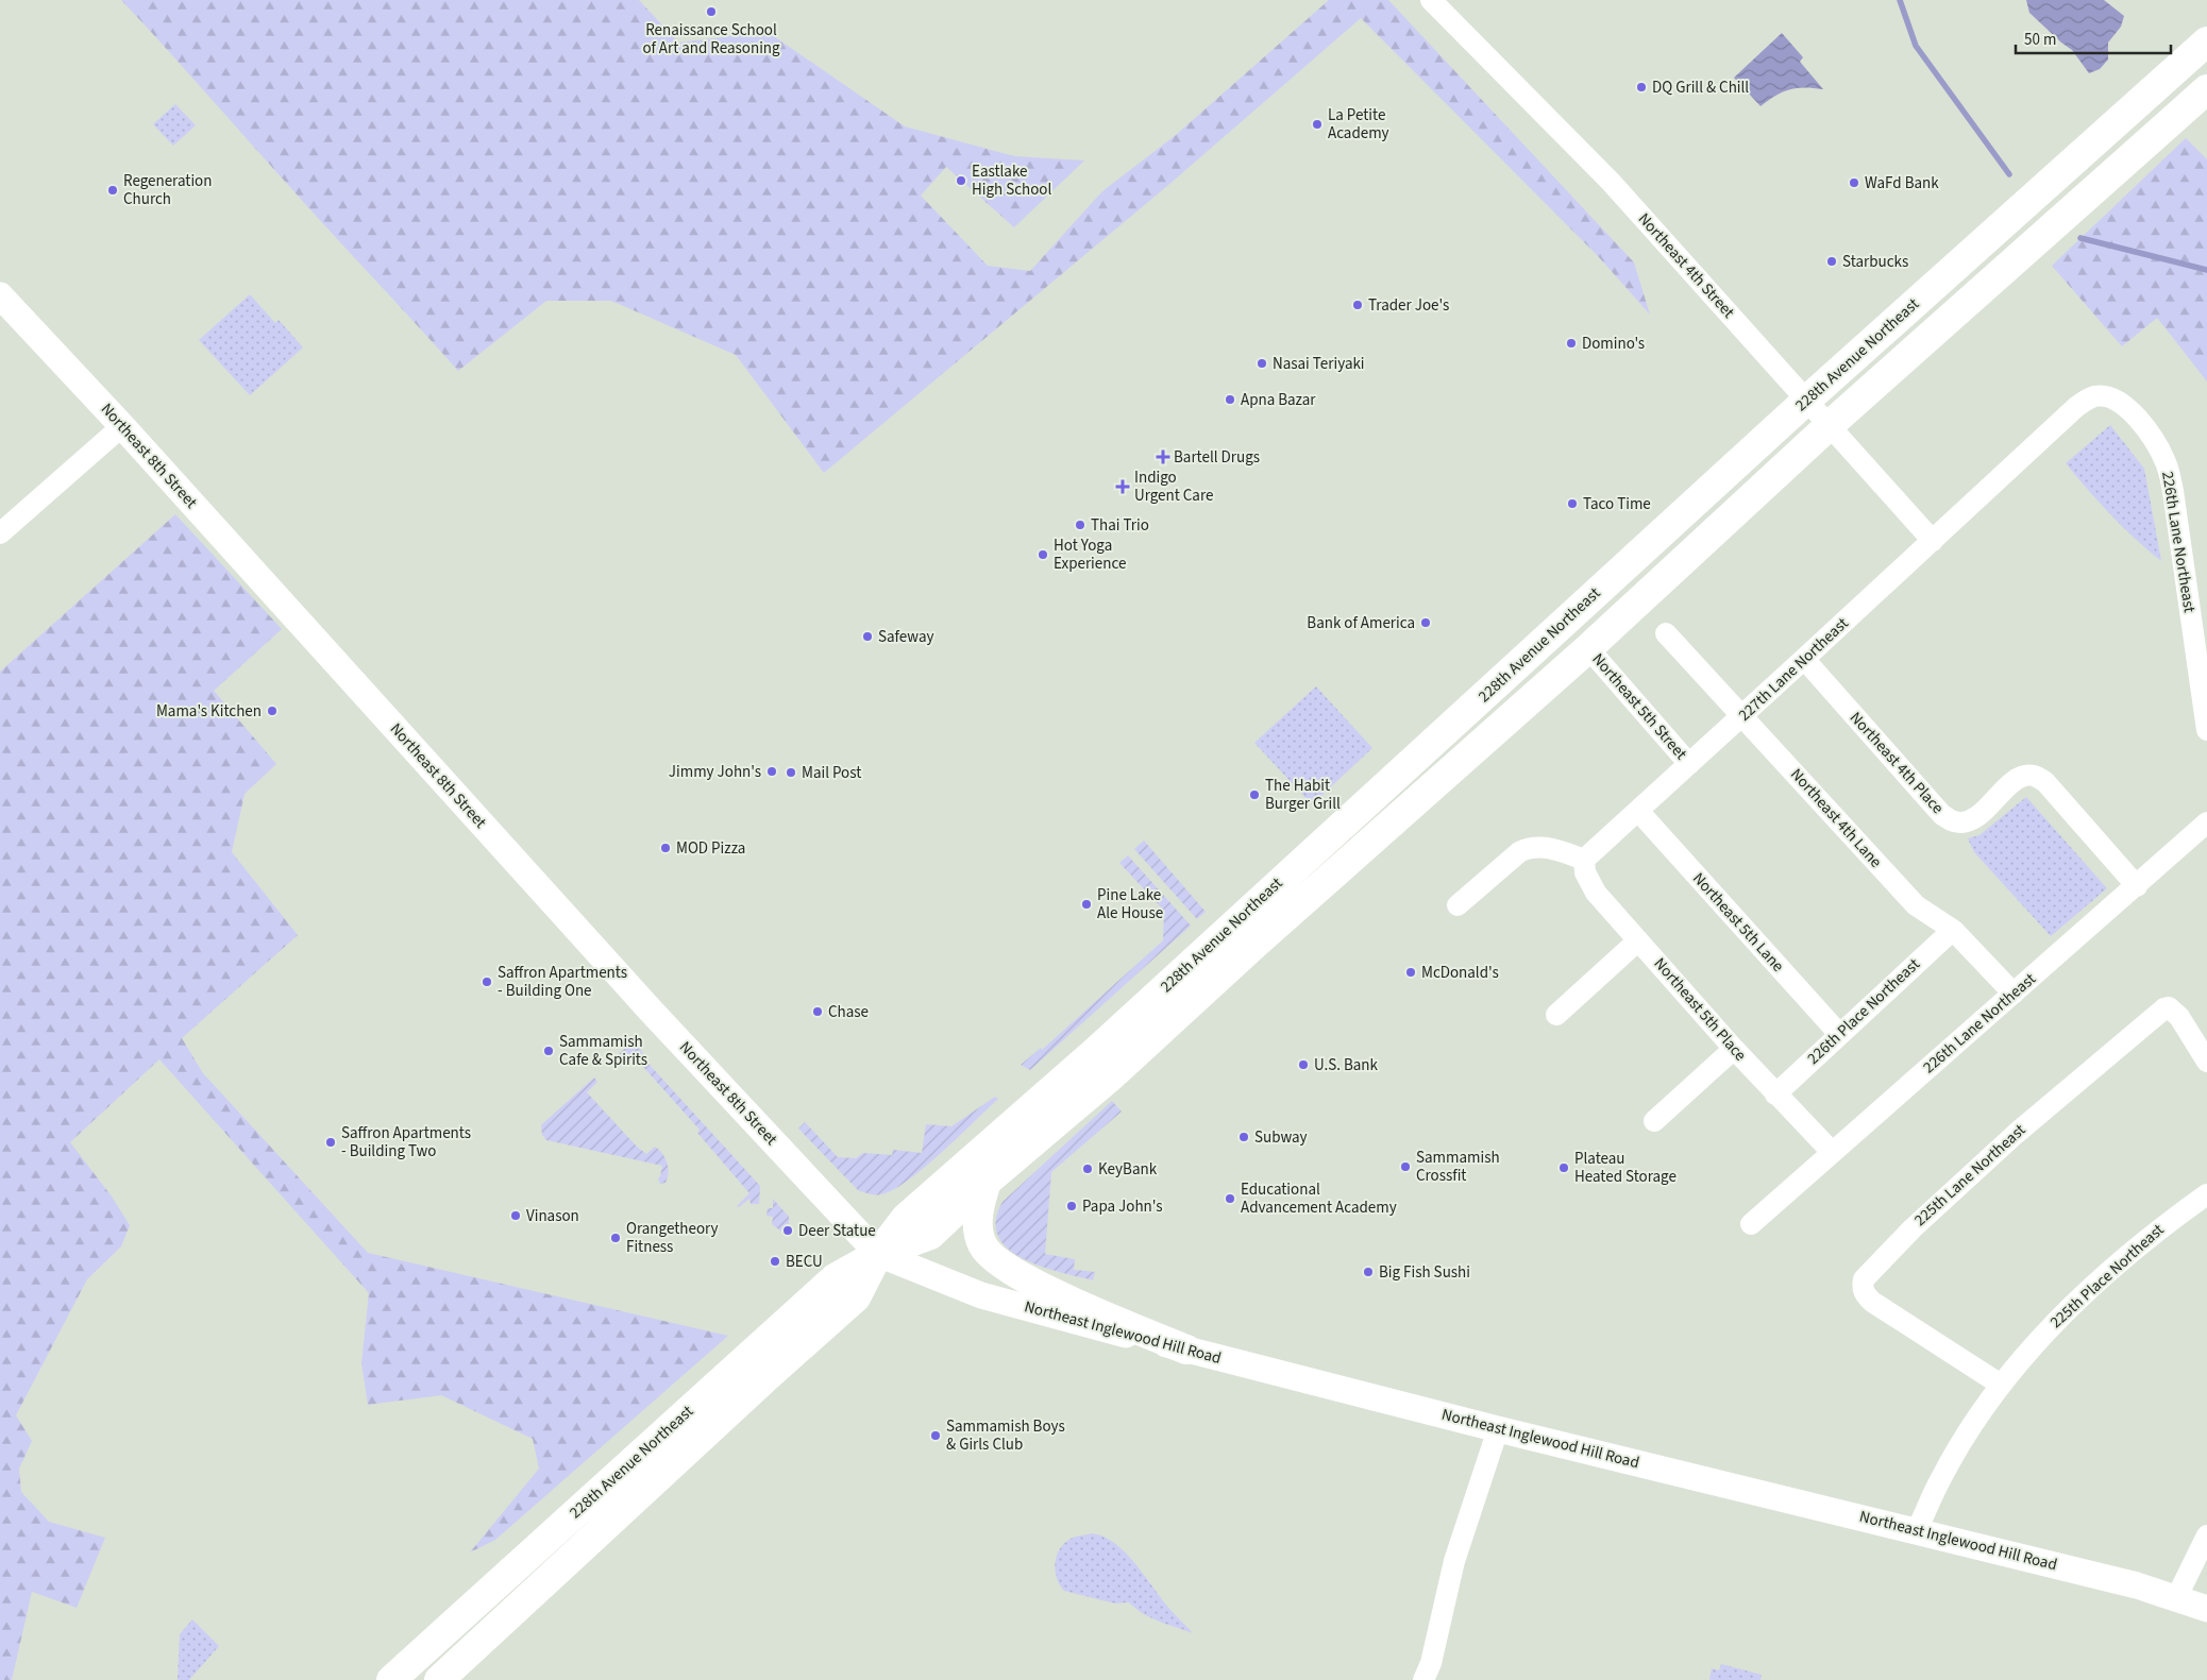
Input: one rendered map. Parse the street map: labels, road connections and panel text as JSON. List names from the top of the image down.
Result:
{
  "streets": {
    "main road": ["228th Avenue Northeast"],
    "street": [
      "Northeast 4th Street",
      "Northeast 8th Street",
      "226th Lane Northeast",
      "227th Lane Northeast",
      "Northeast 5th Street",
      "Northeast 4th Place",
      "Northeast 4th Lane",
      "Northeast 5th Lane",
      "Northeast 5th Place",
      "226th Place Northeast",
      "225th Lane Northeast",
      "225th Place Northeast",
      "Northeast Inglewood Hill Road"
    ]
  },
  "crossings": [
    ["Northeast 4th Street", "228th Avenue Northeast"],
    ["Northeast 4th Street", "227th Lane Northeast"],
    ["228th Avenue Northeast", "Northeast 8th Street"],
    ["228th Avenue Northeast", "Northeast 5th Street"],
    ["228th Avenue Northeast", "Northeast Inglewood Hill Road"],
    ["Northeast 8th Street", "Northeast Inglewood Hill Road"],
    ["226th Lane Northeast", "227th Lane Northeast"],
    ["226th Lane Northeast", "Northeast 4th Place"],
    ["226th Lane Northeast", "Northeast 4th Lane"],
    ["226th Lane Northeast", "Northeast 5th Place"],
    ["227th Lane Northeast", "Northeast 5th Street"],
    ["227th Lane Northeast", "Northeast 4th Place"],
    ["227th Lane Northeast", "Northeast 4th Lane"],
    ["227th Lane Northeast", "Northeast 5th Lane"],
    ["227th Lane Northeast", "Northeast 5th Place"],
    ["Northeast 4th Lane", "226th Place Northeast"],
    ["Northeast 5th Lane", "226th Place Northeast"],
    ["Northeast 5th Place", "226th Place Northeast"],
    ["225th Lane Northeast", "225th Place Northeast"],
    ["225th Place Northeast", "Northeast Inglewood Hill Road"]
  ],
  "places": {
    "other": [
      "Renaissance School of Art and Reasoning",
      "DQ Grill & Chill",
      "La Petite Academy",
      "Eastlake High School",
      "WaFd Bank",
      "Regeneration Church",
      "Starbucks",
      "Trader Joe's",
      "Domino's",
      "Nasai Teriyaki",
      "Apna Bazar",
      "Taco Time",
      "Thai Trio",
      "Hot Yoga Experience",
      "Bank of America",
      "Safeway",
      "Mama's Kitchen",
      "Jimmy John's",
      "Mail Post",
      "The Habit Burger Grill",
      "MOD Pizza",
      "Pine Lake Ale House",
      "McDonald's",
      "Saffron Apartments - Building One",
      "Chase",
      "Sammamish Cafe & Spirits",
      "U.S. Bank",
      "Subway",
      "Saffron Apartments - Building Two",
      "Sammamish Crossfit",
      "Plateau Heated Storage",
      "KeyBank",
      "Educational Advancement Academy",
      "Papa John's",
      "Vinason",
      "Deer Statue",
      "Orangetheory Fitness",
      "BECU",
      "Big Fish Sushi",
      "Sammamish Boys & Girls Club"
    ],
    "health": ["Bartell Drugs", "Indigo Urgent Care"]
  },
  "scale_bar": "50 m"
}
